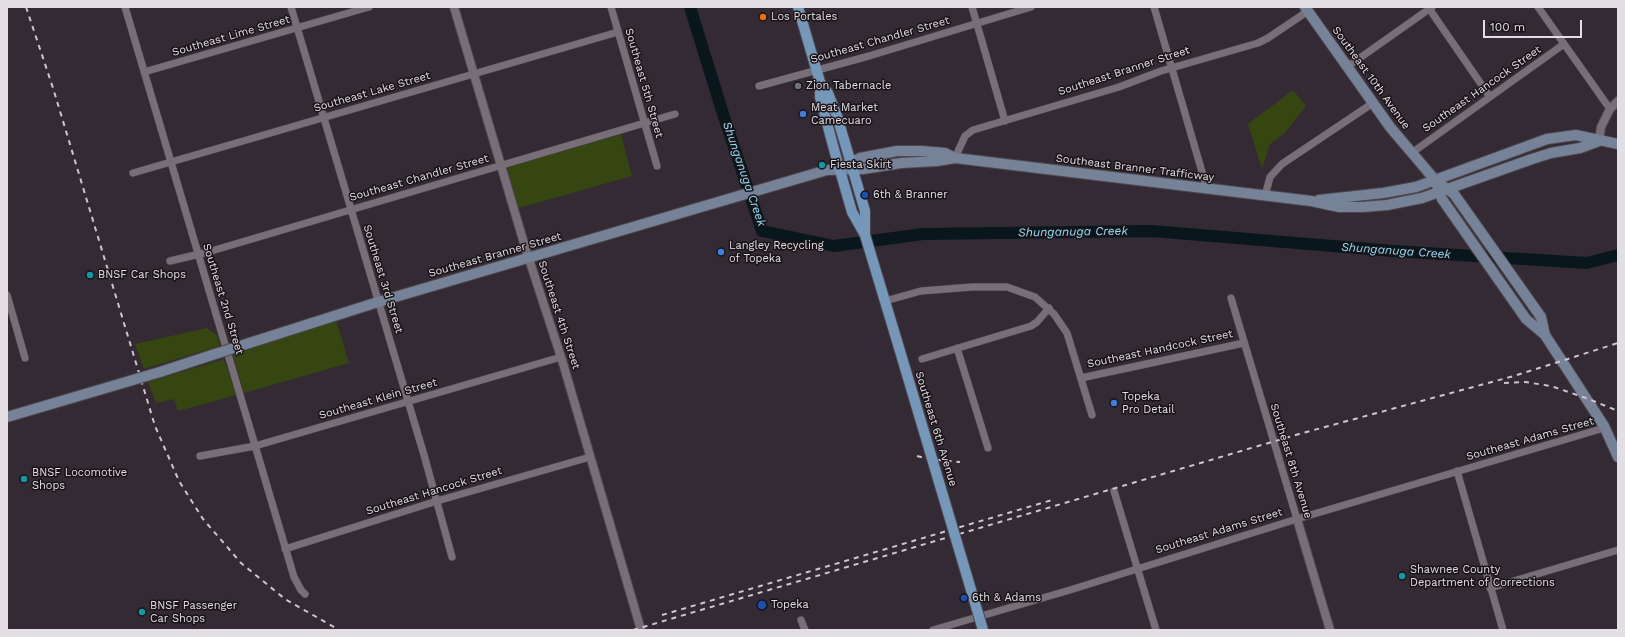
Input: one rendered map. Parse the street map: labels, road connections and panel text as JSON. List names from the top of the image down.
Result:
{
  "streets": {
    "main road": [
      "Southeast Branner Street",
      "Southeast 10th Avenue",
      "Southeast Branner Trafficway",
      "Southeast 6th Avenue"
    ],
    "street": [
      "Southeast Lime Street",
      "Southeast Chandler Street",
      "Southeast 5th Street",
      "Southeast Hancock Street",
      "Southeast Lake Street",
      "Southeast 3rd Street",
      "Southeast 2nd Street",
      "Southeast 4th Street",
      "Southeast Handcock Street",
      "Southeast Klein Street",
      "Southeast Adams Street",
      "Southeast 8th Avenue"
    ]
  },
  "crossings": [
    ["Southeast Lime Street", "Southeast 3rd Street"],
    ["Southeast Lime Street", "Southeast 2nd Street"],
    ["Southeast Chandler Street", "Southeast 5th Street"],
    ["Southeast Chandler Street", "Southeast 3rd Street"],
    ["Southeast Chandler Street", "Southeast 2nd Street"],
    ["Southeast Chandler Street", "Southeast 4th Street"],
    ["Southeast Chandler Street", "Southeast 6th Avenue"],
    ["Southeast Branner Street", "Southeast 10th Avenue"],
    ["Southeast Branner Street", "Southeast Branner Trafficway"],
    ["Southeast Branner Street", "Southeast 3rd Street"],
    ["Southeast Branner Street", "Southeast 4th Street"],
    ["Southeast Branner Street", "Southeast 6th Avenue"],
    ["Southeast 10th Avenue", "Southeast Hancock Street"],
    ["Southeast 10th Avenue", "Southeast Branner Trafficway"],
    ["Southeast 10th Avenue", "Southeast Adams Street"],
    ["Southeast 5th Street", "Southeast Lake Street"],
    ["Southeast Hancock Street", "Southeast 3rd Street"],
    ["Southeast Hancock Street", "Southeast 2nd Street"],
    ["Southeast Hancock Street", "Southeast 4th Street"],
    ["Southeast Lake Street", "Southeast 3rd Street"],
    ["Southeast Lake Street", "Southeast 2nd Street"],
    ["Southeast Lake Street", "Southeast 4th Street"],
    ["Southeast 3rd Street", "Southeast Klein Street"],
    ["Southeast 2nd Street", "Southeast Klein Street"],
    ["Southeast 4th Street", "Southeast Klein Street"],
    ["Southeast Handcock Street", "Southeast 8th Avenue"],
    ["Southeast Adams Street", "Southeast 8th Avenue"]
  ],
  "water": ["Shunganuga Creek"],
  "places": [
    "Los Portales",
    "Zion Tabernacle",
    "Meat Market Camecuaro",
    "Fiesta Skirt",
    "6th & Branner",
    "Langley Recycling of Topeka",
    "BNSF Car Shops",
    "Topeka Pro Detail",
    "BNSF Locomotive Shops",
    "Shawnee County Department of Corrections",
    "6th & Adams",
    "Topeka",
    "BNSF Passenger Car Shops"
  ],
  "scale_bar": "100 m"
}
